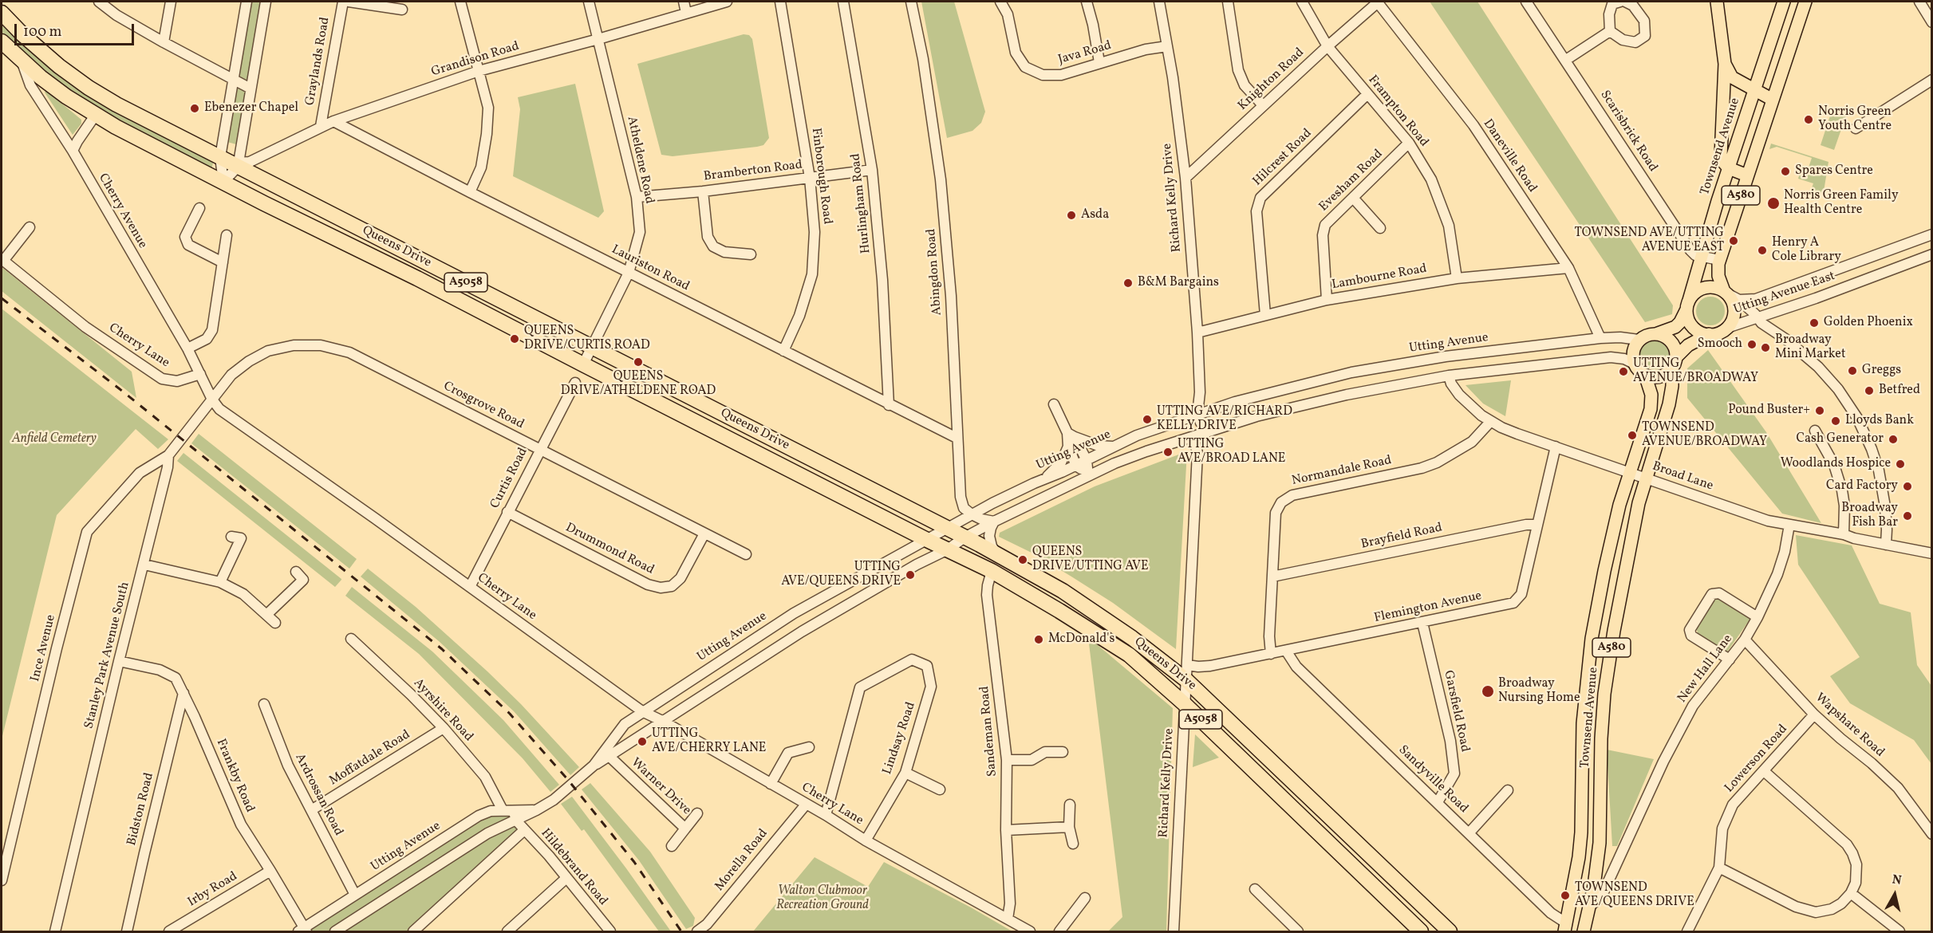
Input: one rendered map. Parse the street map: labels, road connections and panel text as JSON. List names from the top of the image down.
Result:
{
  "streets": {
    "highway": ["Queens Drive", "A5058"],
    "main road": ["Townsend Avenue", "A580"],
    "street": [
      "Java Road",
      "Grandison Road",
      "Graylands Road",
      "Knighton Road",
      "Frampton Road",
      "Scarisbrick Road",
      "Daneville Road",
      "Hilcrest Road",
      "Atheldene Road",
      "Bramberton Road",
      "Finborough Road",
      "Evesham Road",
      "Richard Kelly Drive",
      "Hurlingham Road",
      "Cherry Avenue",
      "Lauriston Road",
      "Abingdon Road",
      "Lambourne Road",
      "Utting Avenue East",
      "Utting Avenue",
      "Cherry Lane",
      "Crosgrove Road",
      "Normandale Road",
      "Broad Lane",
      "Curtis Road",
      "Brayfield Road",
      "Drummond Road",
      "Flemington Avenue",
      "Ince Avenue",
      "Stanley Park Avenue South",
      "New Hall Lane",
      "Ayrshire Road",
      "Garsfield Road",
      "Wapshare Road",
      "Sandeman Road",
      "Lindsay Road",
      "Moffatdale Road",
      "Lowerson Road",
      "Frankby Road",
      "Sandyville Road",
      "Warner Drive",
      "Ardrossan Road",
      "Bidston Road",
      "Morella Road",
      "Hildebrand Road",
      "Irby Road"
    ]
  },
  "crossings": [
    ["Java Road", "Richard Kelly Drive"],
    ["Grandison Road", "Graylands Road"],
    ["Grandison Road", "Atheldene Road"],
    ["Grandison Road", "Queens Drive"],
    ["Grandison Road", "Lauriston Road"],
    ["Knighton Road", "Frampton Road"],
    ["Knighton Road", "Daneville Road"],
    ["Knighton Road", "Richard Kelly Drive"],
    ["Frampton Road", "Hilcrest Road"],
    ["Frampton Road", "Evesham Road"],
    ["Frampton Road", "Lambourne Road"],
    ["Scarisbrick Road", "Townsend Avenue"],
    ["Townsend Avenue", "A580"],
    ["Townsend Avenue", "Utting Avenue East"],
    ["Townsend Avenue", "Utting Avenue"],
    ["Townsend Avenue", "Broad Lane"],
    ["Townsend Avenue", "New Hall Lane"],
    ["Townsend Avenue", "Sandyville Road"],
    ["Daneville Road", "Lambourne Road"],
    ["Daneville Road", "Utting Avenue"],
    ["Hilcrest Road", "Lambourne Road"],
    ["Atheldene Road", "Bramberton Road"],
    ["Atheldene Road", "Queens Drive"],
    ["Atheldene Road", "Lauriston Road"],
    ["Bramberton Road", "Finborough Road"],
    ["Bramberton Road", "Hurlingham Road"],
    ["Finborough Road", "Lauriston Road"],
    ["Evesham Road", "Lambourne Road"],
    ["A580", "Utting Avenue East"],
    ["A580", "Utting Avenue"],
    ["Richard Kelly Drive", "Queens Drive"],
    ["Richard Kelly Drive", "Lambourne Road"],
    ["Richard Kelly Drive", "Utting Avenue"],
    ["Richard Kelly Drive", "Flemington Avenue"],
    ["Hurlingham Road", "Lauriston Road"],
    ["Cherry Avenue", "Queens Drive"],
    ["Cherry Avenue", "Cherry Lane"],
    ["Queens Drive", "Utting Avenue"],
    ["Queens Drive", "Flemington Avenue"],
    ["Queens Drive", "Sandeman Road"],
    ["Lauriston Road", "Abingdon Road"],
    ["Abingdon Road", "Utting Avenue"],
    ["Utting Avenue", "Cherry Lane"],
    ["Utting Avenue", "Broad Lane"],
    ["Utting Avenue", "Ayrshire Road"],
    ["Utting Avenue", "Frankby Road"],
    ["Utting Avenue", "Warner Drive"],
    ["Utting Avenue", "Ardrossan Road"],
    ["Utting Avenue", "Hildebrand Road"],
    ["Cherry Lane", "Crosgrove Road"],
    ["Cherry Lane", "Curtis Road"],
    ["Cherry Lane", "Stanley Park Avenue South"],
    ["Cherry Lane", "Sandeman Road"],
    ["Cherry Lane", "Lindsay Road"],
    ["Cherry Lane", "Morella Road"],
    ["Crosgrove Road", "Curtis Road"],
    ["Crosgrove Road", "Drummond Road"],
    ["Crosgrove Road", "Stanley Park Avenue South"],
    ["Normandale Road", "Broad Lane"],
    ["Normandale Road", "Brayfield Road"],
    ["Normandale Road", "Flemington Avenue"],
    ["Broad Lane", "Flemington Avenue"],
    ["Broad Lane", "New Hall Lane"],
    ["Curtis Road", "Drummond Road"],
    ["Brayfield Road", "Flemington Avenue"],
    ["Flemington Avenue", "Garsfield Road"],
    ["Flemington Avenue", "Sandyville Road"],
    ["Ince Avenue", "Stanley Park Avenue South"],
    ["Stanley Park Avenue South", "Frankby Road"],
    ["New Hall Lane", "Wapshare Road"],
    ["Ayrshire Road", "Moffatdale Road"],
    ["Ayrshire Road", "Hildebrand Road"],
    ["Garsfield Road", "Sandyville Road"],
    ["Wapshare Road", "Lowerson Road"],
    ["Moffatdale Road", "Ardrossan Road"],
    ["Frankby Road", "Bidston Road"],
    ["Frankby Road", "Irby Road"]
  ],
  "parks": ["Anfield Cemetery", "Walton Clubmoor Recreation Ground"],
  "places": [
    "Ebenezer Chapel",
    "Norris Green Youth Centre",
    "Spares Centre",
    "Norris Green Family Health Centre",
    "Asda",
    "TOWNSEND AVE/UTTING AVENUE EAST",
    "Henry A Cole Library",
    "B&M Bargains",
    "Golden Phoenix",
    "QUEENS DRIVE/CURTIS ROAD",
    "Smooch",
    "Broadway Mini Market",
    "QUEENS DRIVE/ATHELDENE ROAD",
    "Greggs",
    "UTTING AVENUE/BROADWAY",
    "Betfred",
    "Pound Buster+",
    "UTTING AVE/RICHARD KELLY DRIVE",
    "Lloyds Bank",
    "TOWNSEND AVENUE/BROADWAY",
    "Cash Generator",
    "UTTING AVE/BROAD LANE",
    "Woodlands Hospice",
    "Card Factory",
    "Broadway Fish Bar",
    "QUEENS DRIVE/UTTING AVE",
    "UTTING AVE/QUEENS DRIVE",
    "McDonald's",
    "Broadway Nursing Home",
    "UTTING AVE/CHERRY LANE",
    "TOWNSEND AVE/QUEENS DRIVE"
  ],
  "scale_bar": "100 m",
  "north": "top"
}
